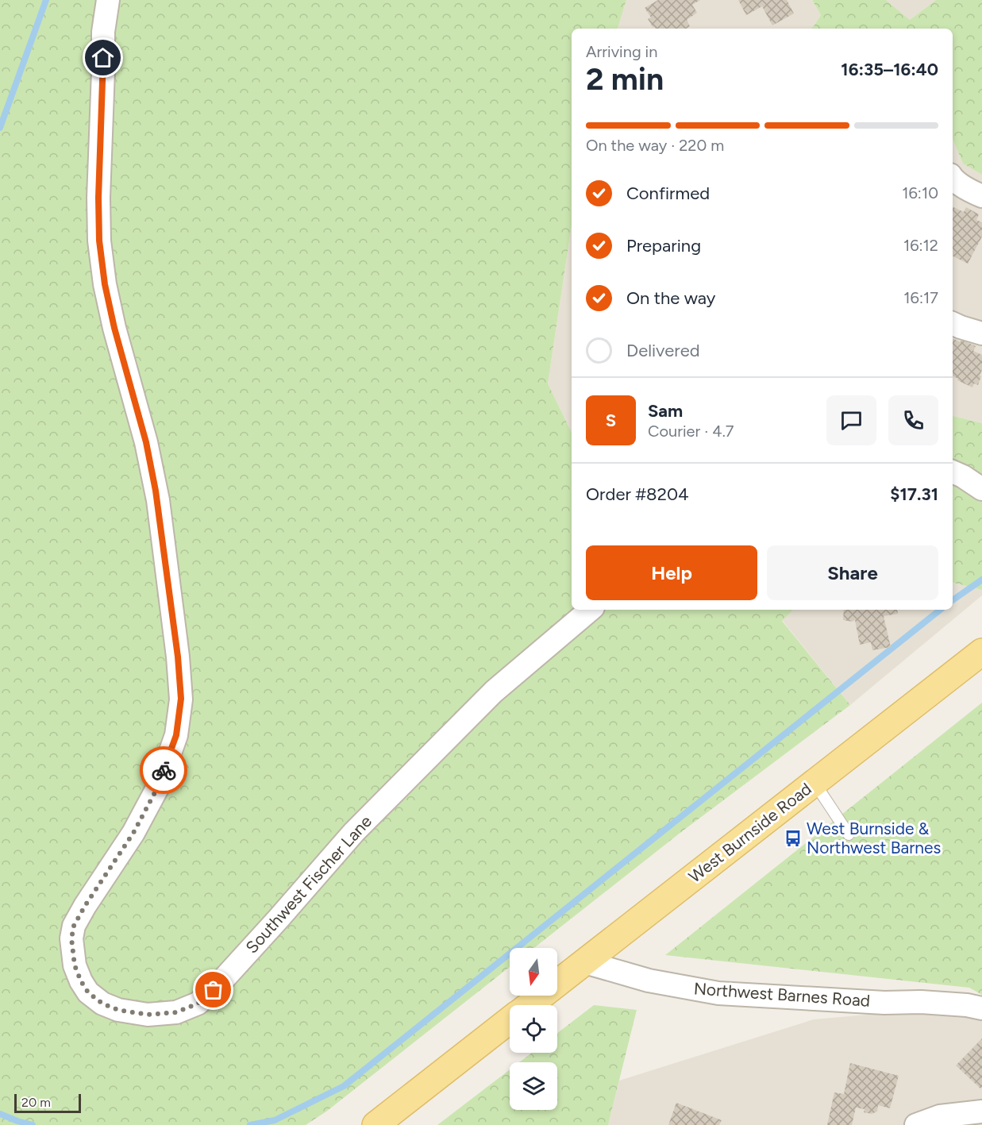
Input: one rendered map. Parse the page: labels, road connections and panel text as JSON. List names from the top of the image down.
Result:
{
  "streets": {
    "main road": ["West Burnside Road"],
    "street": ["Southwest Fischer Lane", "Northwest Barnes Road"]
  },
  "crossings": [
    ["West Burnside Road", "Northwest Barnes Road"]
  ],
  "places": {
    "bus stop": ["West Burnside & Northwest Barnes"]
  },
  "scale_bar": "20 m",
  "north": "bottom",
  "page": {
    "heading": ["2 min", "Arriving in", "16:35–16:40"],
    "panel": [
      "Sam",
      "Courier · 4.7",
      "Order #8204",
      "$17.31"
    ],
    "bar": "On the way · 220 m",
    "list": [
      ["Confirmed", "16:10"],
      ["Preparing", "16:12"],
      ["On the way", "16:17"],
      "Delivered"
    ],
    "round": "S",
    "buttons": ["Help", "Share"],
    "scale": "20 m"
  }
}
